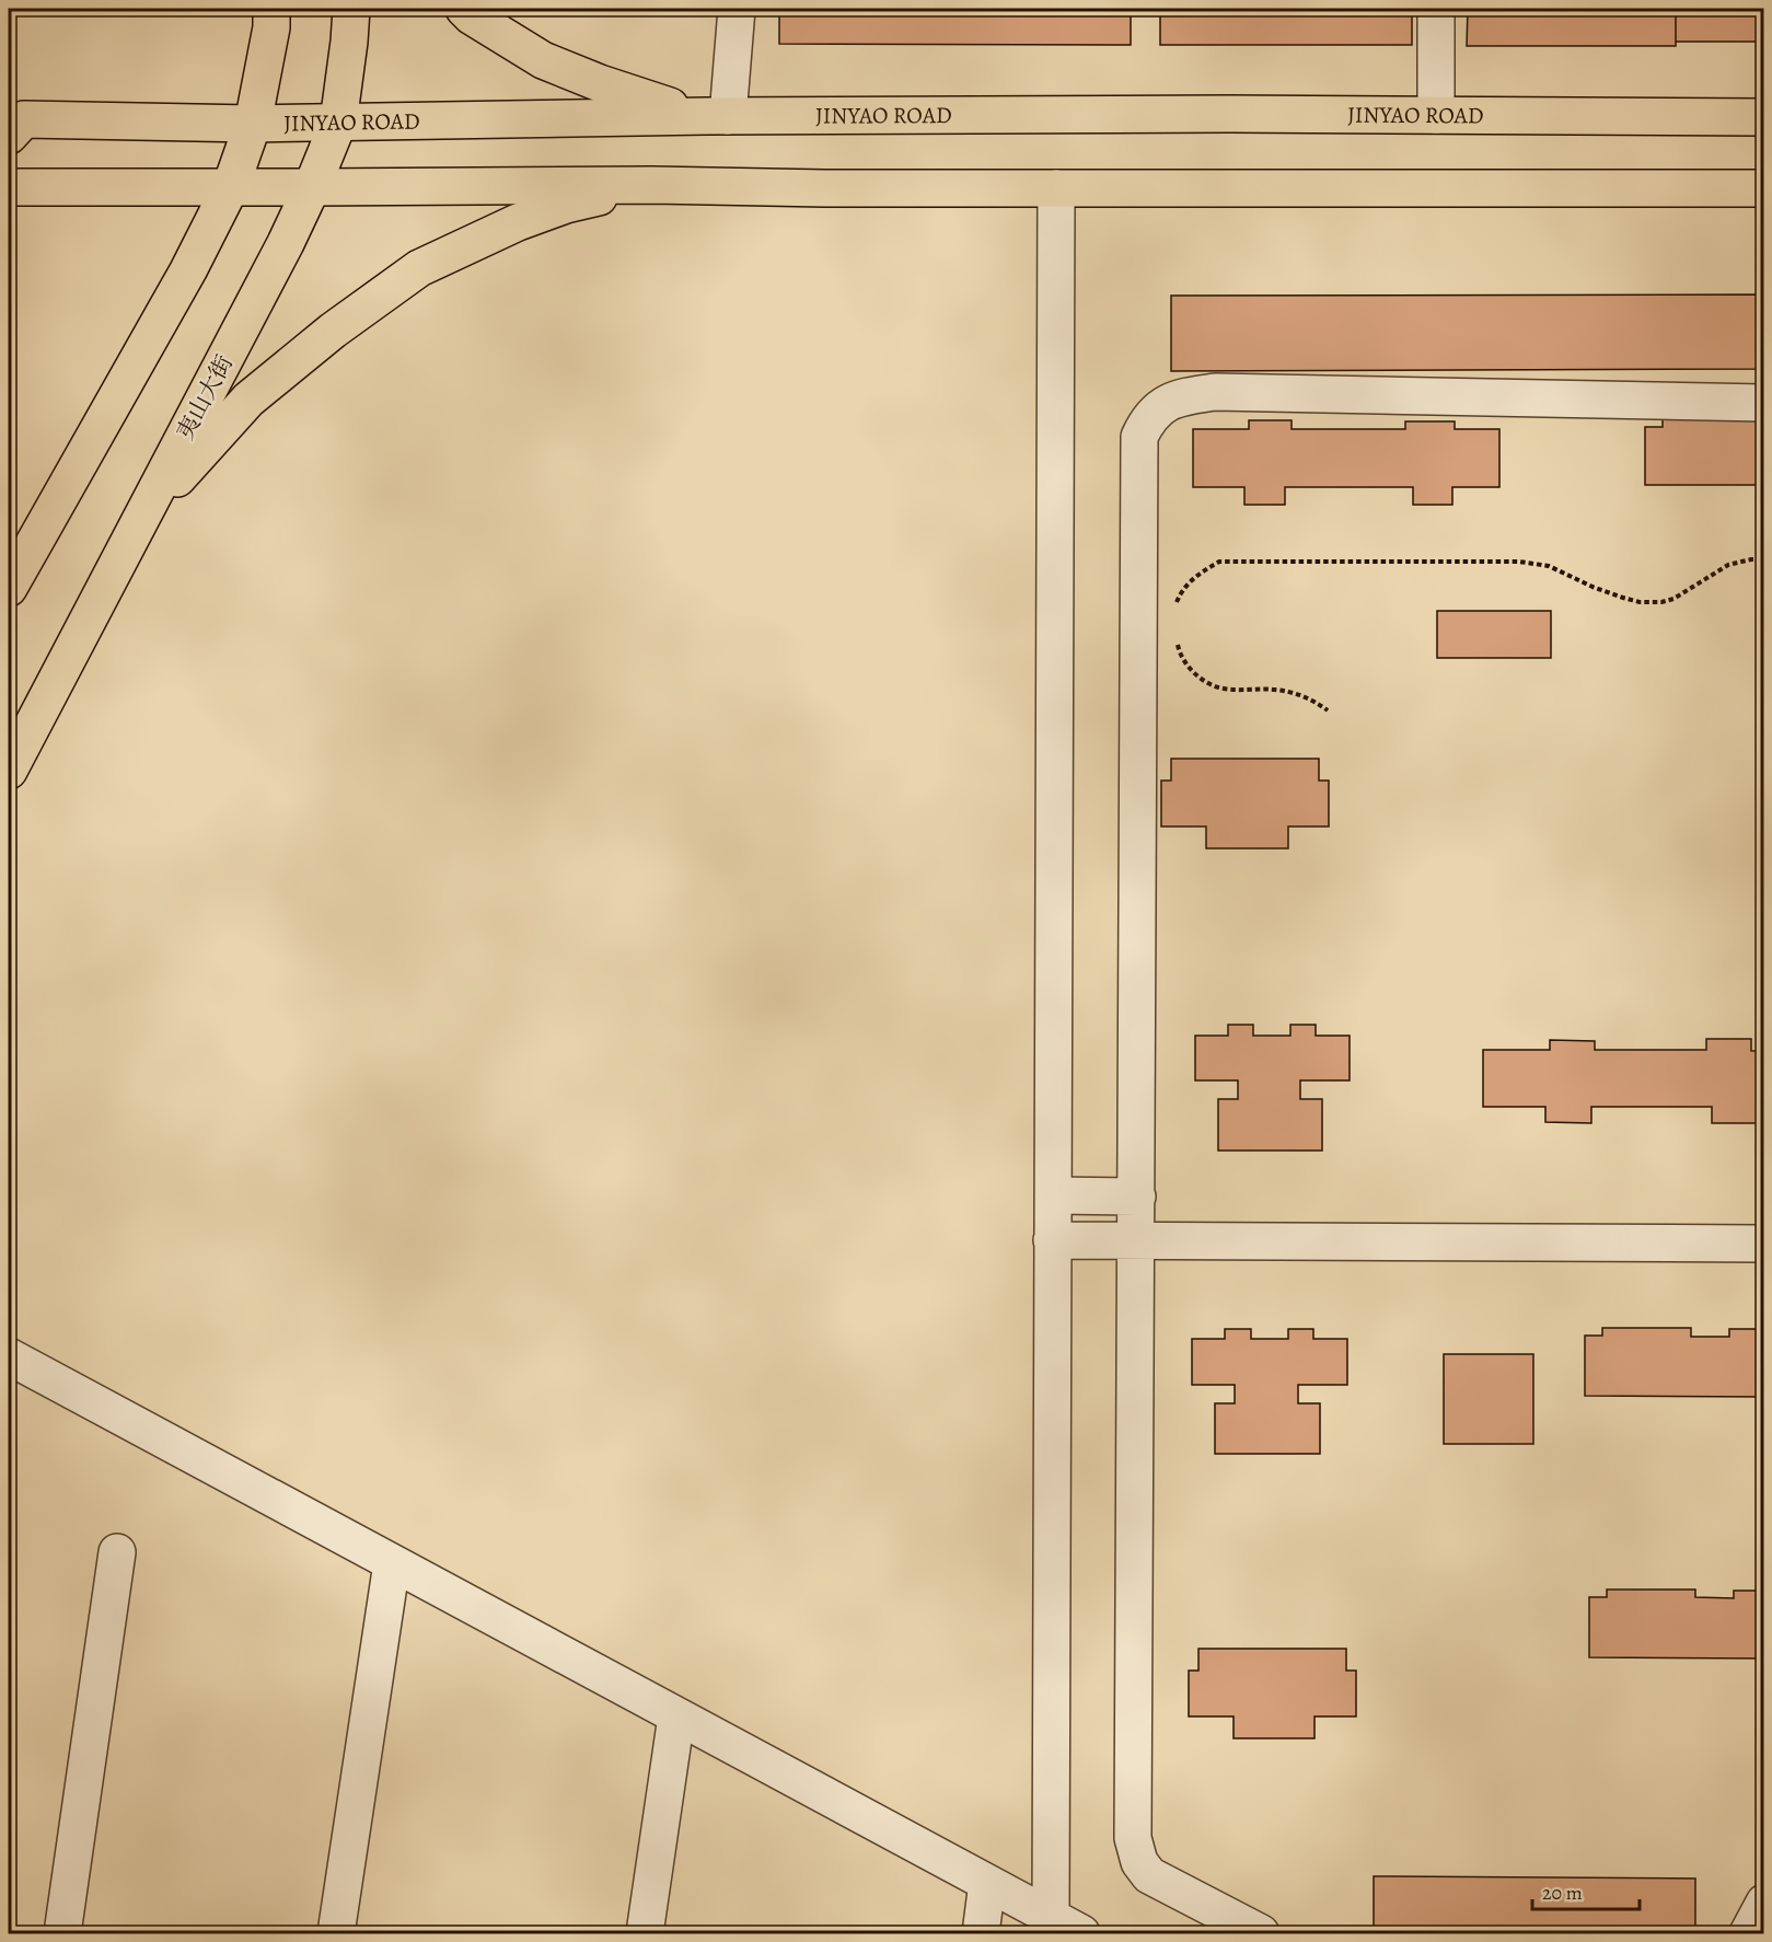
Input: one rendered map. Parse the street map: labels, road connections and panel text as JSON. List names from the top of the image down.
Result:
{
  "streets": {
    "main road": ["JINYAO ROAD", "夷山大街"]
  },
  "crossings": [
    ["JINYAO ROAD", "夷山大街"]
  ],
  "scale_bar": "20 m"
}
